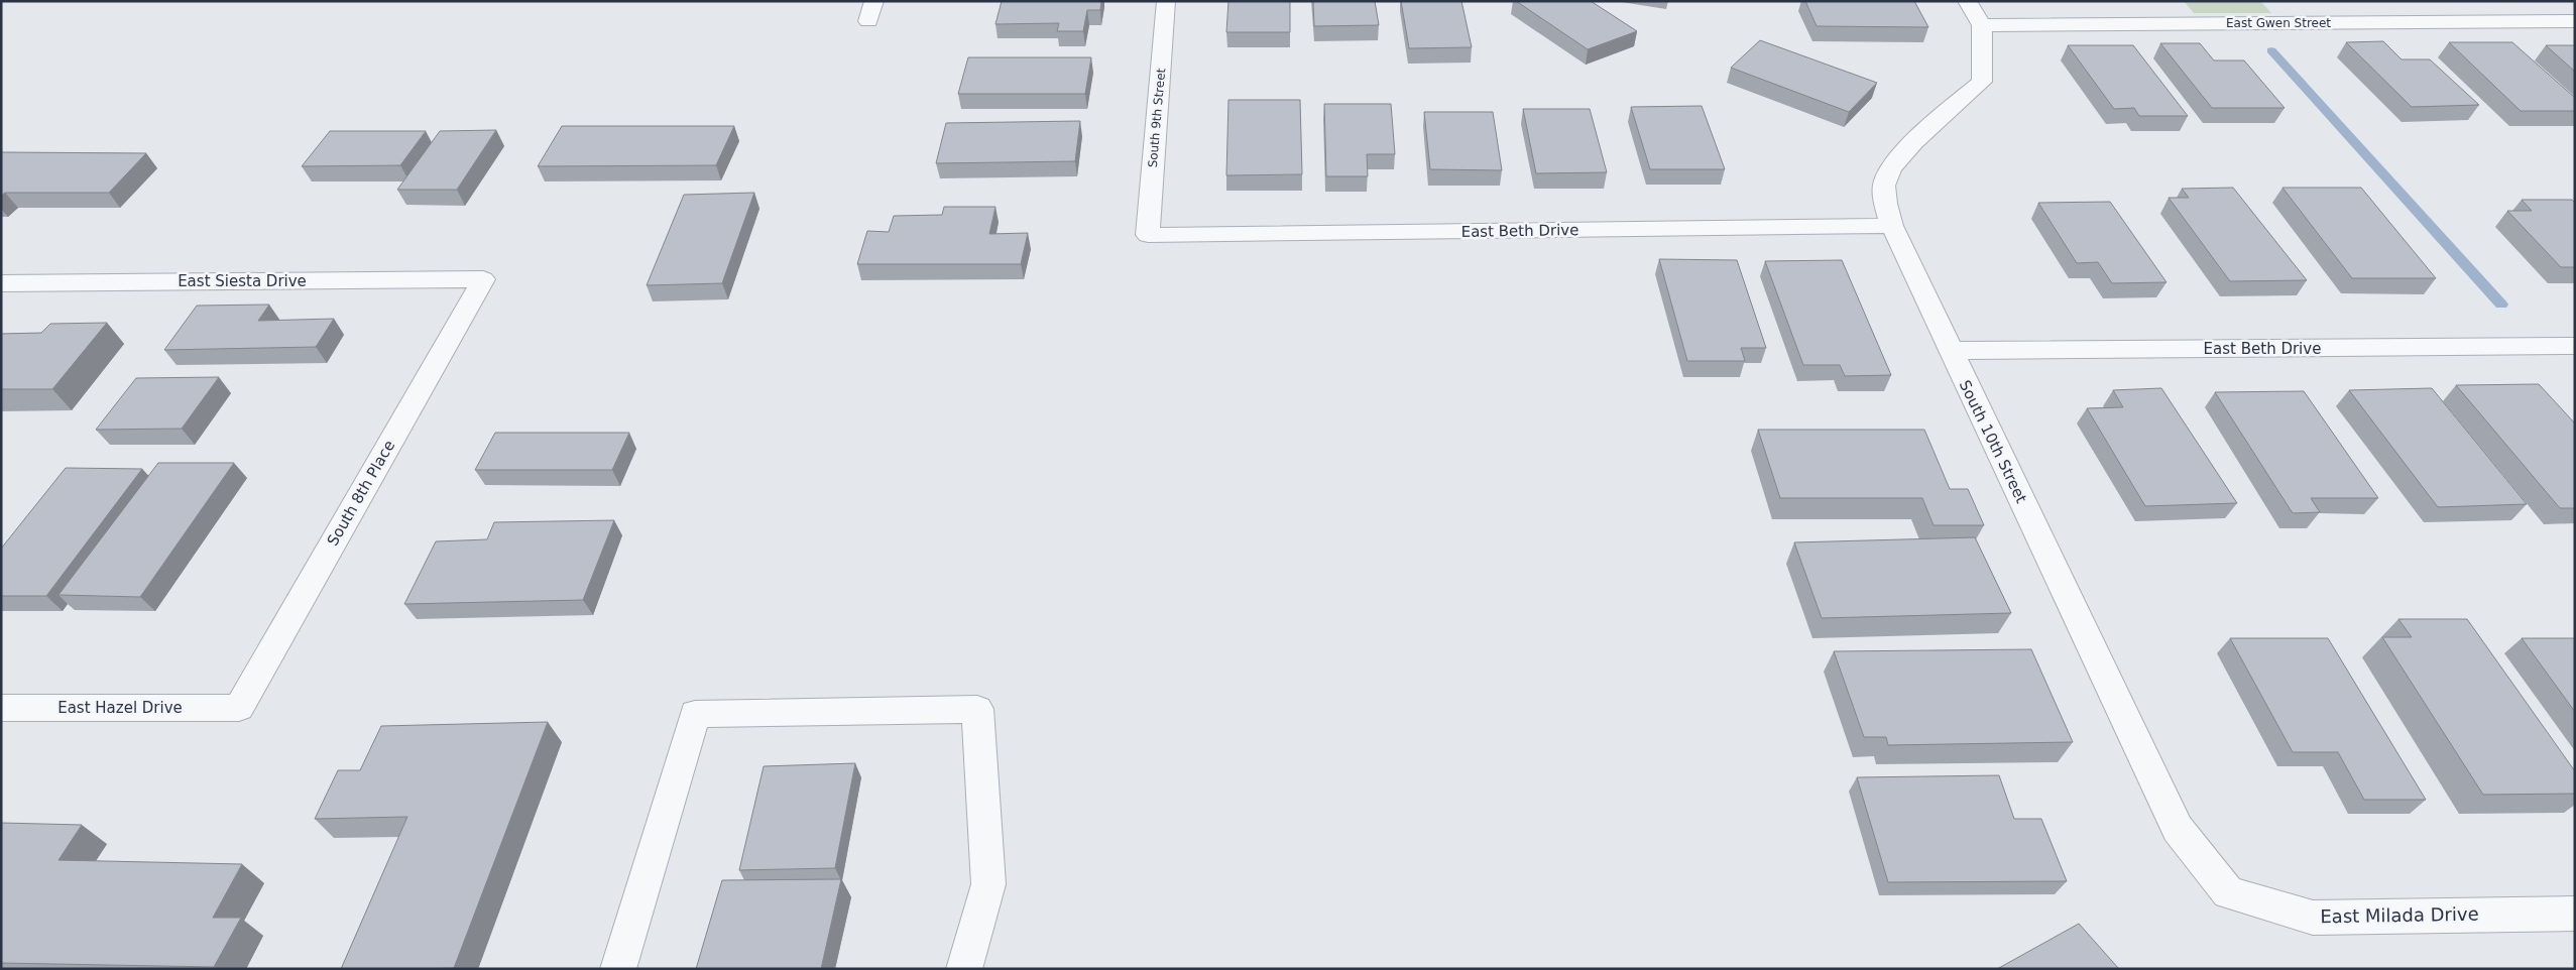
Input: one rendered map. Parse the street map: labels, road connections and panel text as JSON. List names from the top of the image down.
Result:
{
  "streets": {
    "street": [
      "East Gwen Street",
      "South 9th Street",
      "East Beth Drive",
      "East Siesta Drive",
      "South 10th Street",
      "South 8th Place",
      "East Hazel Drive",
      "East Milada Drive"
    ]
  },
  "crossings": [
    ["East Gwen Street", "South 10th Street"],
    ["South 9th Street", "East Beth Drive"],
    ["East Beth Drive", "South 10th Street"],
    ["East Siesta Drive", "South 8th Place"],
    ["South 10th Street", "East Milada Drive"],
    ["South 8th Place", "East Hazel Drive"]
  ]
}
